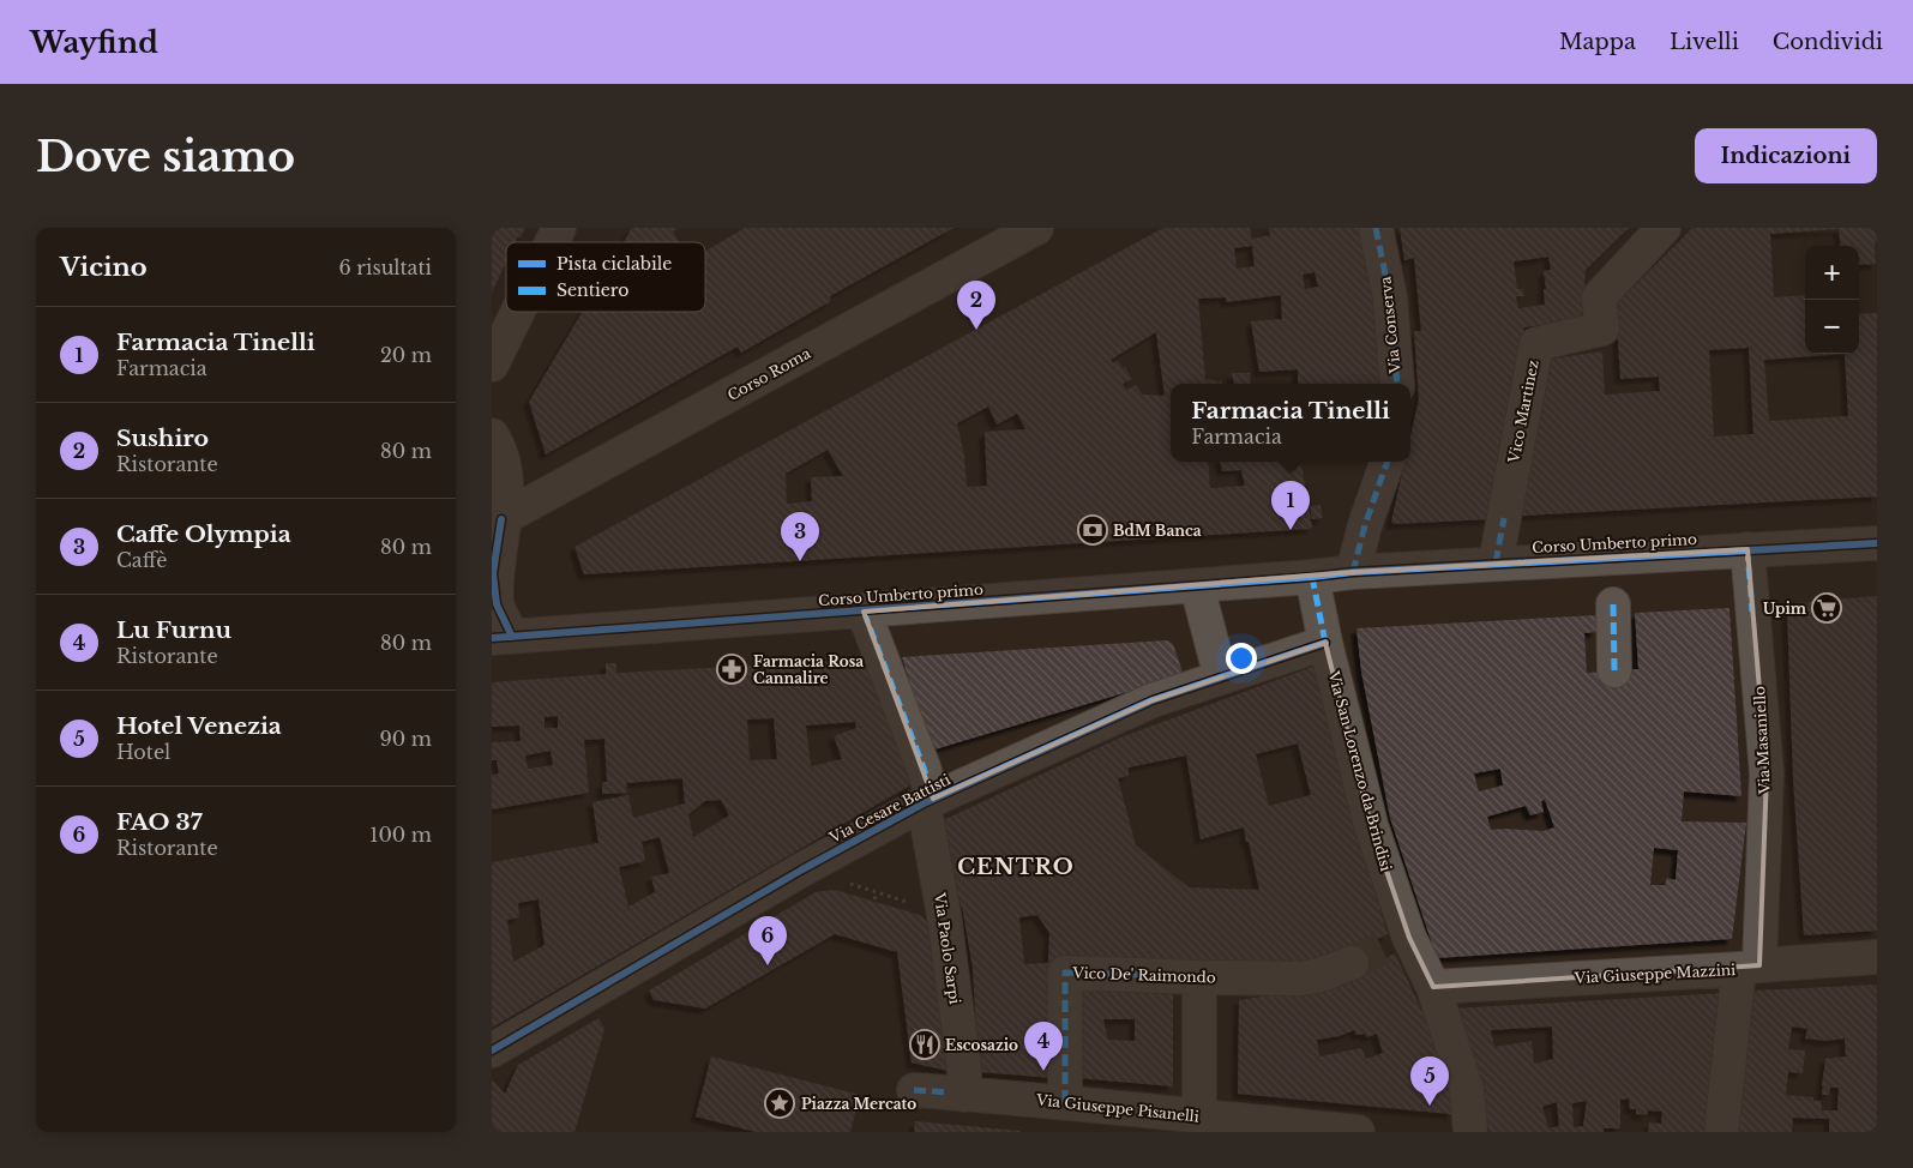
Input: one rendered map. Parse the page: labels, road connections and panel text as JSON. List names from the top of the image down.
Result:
{
  "streets": {
    "street": [
      "Via Conserva",
      "Corso Roma",
      "Vico Martinez",
      "Corso Umberto primo",
      "Via Masaniello",
      "Via San Lorenzo da Brindisi",
      "Via Cesare Battisti",
      "Via Paolo Sarpi",
      "Via Giuseppe Mazzini",
      "Vico De' Raimondo",
      "Via Giuseppe Pisanelli"
    ]
  },
  "crossings": [
    ["Vico Martinez", "Corso Umberto primo"],
    ["Corso Umberto primo", "Via Masaniello"],
    ["Corso Umberto primo", "Via San Lorenzo da Brindisi"],
    ["Corso Umberto primo", "Via Paolo Sarpi"],
    ["Via Masaniello", "Via Giuseppe Mazzini"],
    ["Via San Lorenzo da Brindisi", "Via Cesare Battisti"],
    ["Via San Lorenzo da Brindisi", "Via Giuseppe Mazzini"],
    ["Via Cesare Battisti", "Via Paolo Sarpi"],
    ["Via Paolo Sarpi", "Via Giuseppe Pisanelli"],
    ["Vico De' Raimondo", "Via Giuseppe Pisanelli"]
  ],
  "districts": ["CENTRO"],
  "places": {
    "bank": ["BdM Banca"],
    "supermarket": ["Upim"],
    "pharmacy": ["Farmacia Rosa Cannalire"],
    "restaurant": ["Escosazio"],
    "place": ["Piazza Mercato"]
  },
  "legend": ["Pista ciclabile", "Sentiero"],
  "page": {
    "header": "Wayfind",
    "nav": ["Mappa", "Livelli", "Condividi"],
    "buttons": "Indicazioni",
    "title": "Dove siamo",
    "heading": ["Vicino", "6 risultati"],
    "map_buttons": ["+", "−"],
    "pins": [
      "2",
      "1",
      "3",
      "6",
      "4",
      "5"
    ],
    "list": [
      {
        "mark": "1",
        "name": "Farmacia Tinelli",
        "note": "Farmacia",
        "value": "20 m"
      },
      {
        "mark": "2",
        "name": "Sushiro",
        "note": "Ristorante",
        "value": "80 m"
      },
      {
        "mark": "3",
        "name": "Caffe Olympia",
        "note": "Caffè",
        "value": "80 m"
      },
      {
        "mark": "4",
        "name": "Lu Furnu",
        "note": "Ristorante",
        "value": "80 m"
      },
      {
        "mark": "5",
        "name": "Hotel Venezia",
        "note": "Hotel",
        "value": "90 m"
      },
      {
        "mark": "6",
        "name": "FAO 37",
        "note": "Ristorante",
        "value": "100 m"
      }
    ],
    "popup": ["Farmacia Tinelli", "Farmacia"]
  }
}
